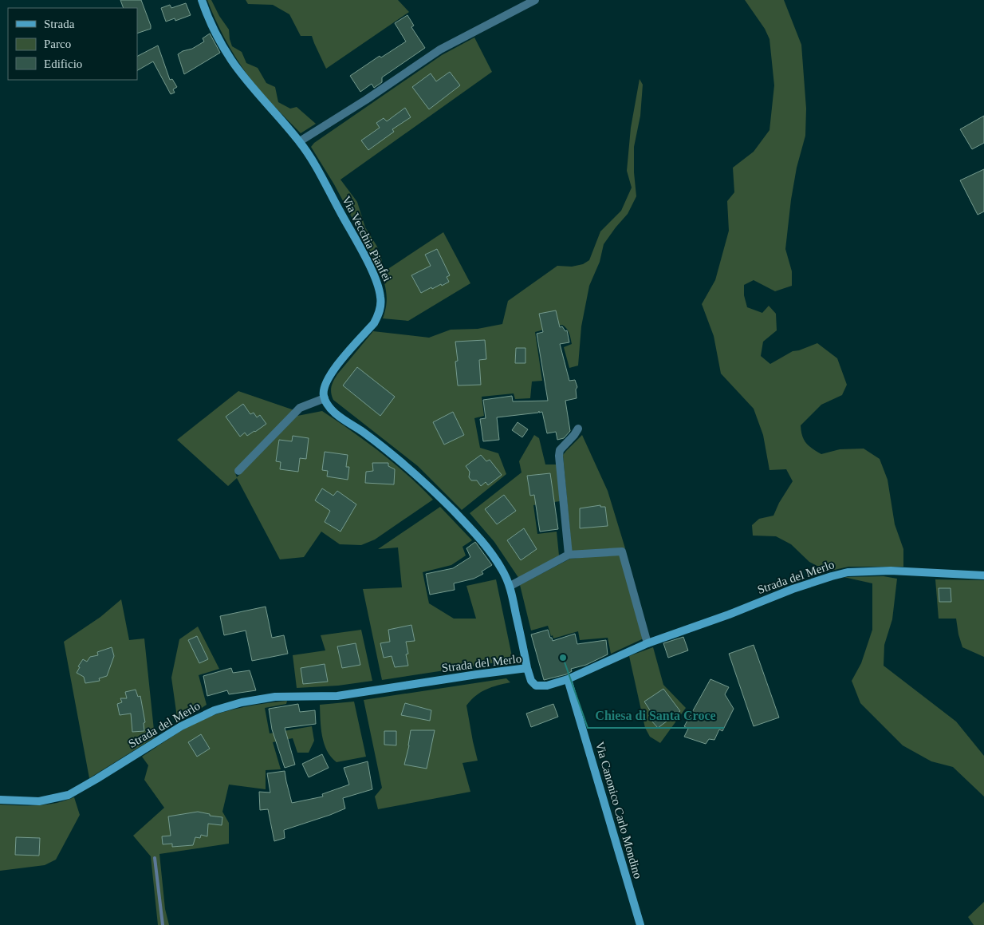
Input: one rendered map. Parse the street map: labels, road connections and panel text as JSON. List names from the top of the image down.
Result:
{
  "streets": {
    "street": ["Via Vecchia Pianfei", "Strada del Merlo", "Via Canonico Carlo Mondino"]
  },
  "crossings": [
    ["Strada del Merlo", "Via Canonico Carlo Mondino"]
  ],
  "places": ["Chiesa di Santa Croce"],
  "legend": ["Strada", "Parco", "Edificio"]
}
